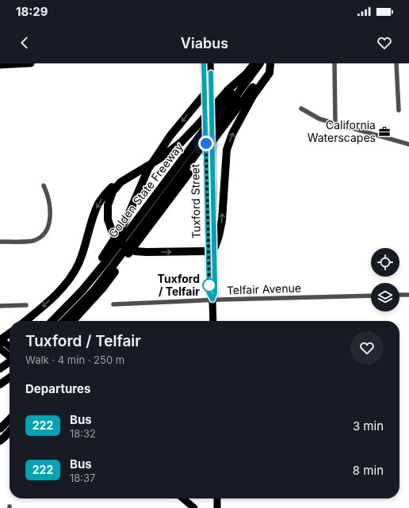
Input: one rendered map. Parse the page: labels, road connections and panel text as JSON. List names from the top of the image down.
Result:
{
  "streets": {
    "highway": ["Golden State Freeway"],
    "main road": ["Tuxford Street"],
    "street": ["Telfair Avenue"]
  },
  "crossings": [
    ["Tuxford Street", "Telfair Avenue"]
  ],
  "places": {
    "office": ["California Waterscapes"],
    "other": ["Tuxford / Telfair"]
  },
  "lines": ["bus line 222"],
  "page": {
    "status": "18:29",
    "header": "Viabus",
    "heading": [
      ["Tuxford / Telfair", "Walk · 4 min · 250 m"],
      "Departures"
    ],
    "list": [
      {
        "mark": "222",
        "name": "Bus",
        "note": "18:32",
        "value": "3 min"
      },
      {
        "mark": "222",
        "name": "Bus",
        "note": "18:37",
        "value": "8 min"
      }
    ]
  }
}
